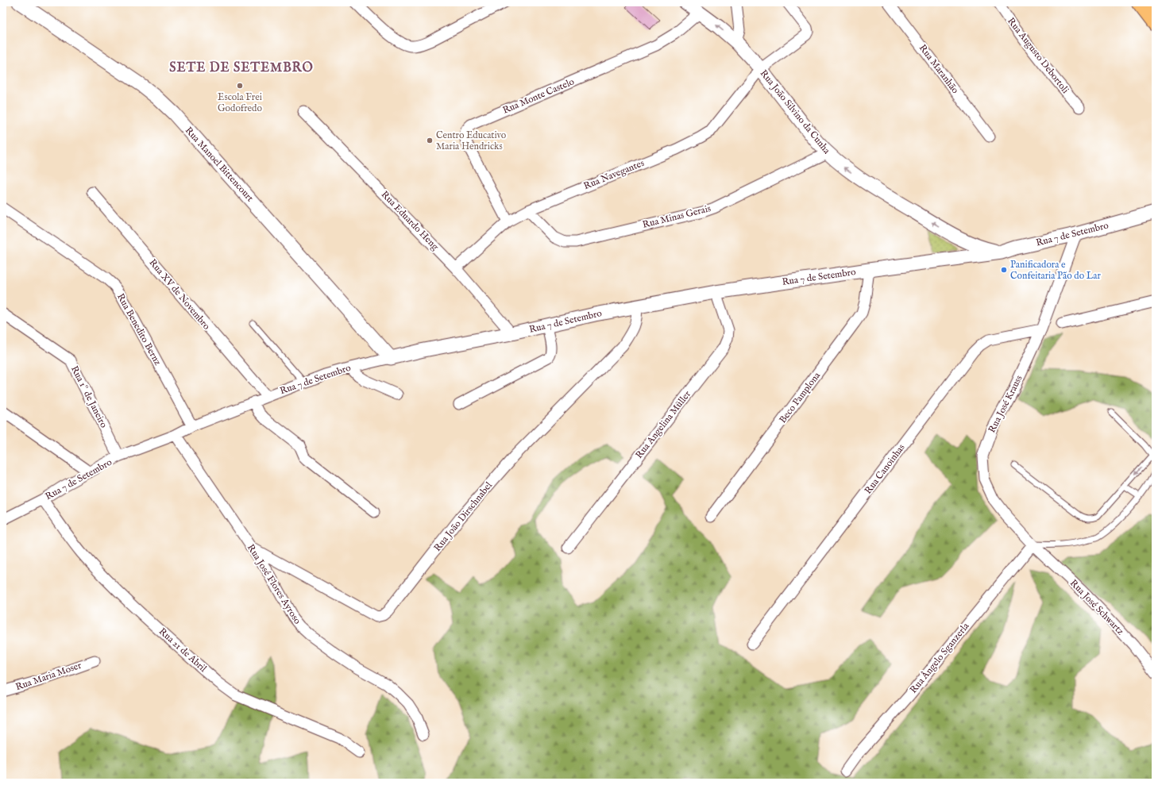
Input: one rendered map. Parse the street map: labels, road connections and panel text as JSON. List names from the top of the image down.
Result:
{
  "streets": {
    "street": [
      "Rua Augusto Debortoli",
      "Rua Maranhão",
      "Rua Monte Castelo",
      "Rua João Silvino da Cunha",
      "Rua Manoel Bittencourt",
      "Rua Navegantes",
      "Rua Minas Gerais",
      "Rua Eduardo Heng",
      "Rua 7 de Setembro",
      "Rua XV de Novembro",
      "Rua Benedito Bernz",
      "Rua 1º de Janeiro",
      "Beco Pamplona",
      "Rua José Krauss",
      "Rua Angelina Müller",
      "Rua Canoinhas",
      "Rua João Dirschnabel",
      "Rua José Flores Ayroso",
      "Rua José Schwartz",
      "Rua 21 de Abril",
      "Rua Ângelo Sganzerla",
      "Rua Maria Moser"
    ]
  },
  "crossings": [
    ["Rua Monte Castelo", "Rua João Silvino da Cunha"],
    ["Rua Monte Castelo", "Rua Navegantes"],
    ["Rua João Silvino da Cunha", "Rua Navegantes"],
    ["Rua João Silvino da Cunha", "Rua Minas Gerais"],
    ["Rua João Silvino da Cunha", "Rua 7 de Setembro"],
    ["Rua Manoel Bittencourt", "Rua 7 de Setembro"],
    ["Rua Navegantes", "Rua Minas Gerais"],
    ["Rua Navegantes", "Rua Eduardo Heng"],
    ["Rua Eduardo Heng", "Rua 7 de Setembro"],
    ["Rua 7 de Setembro", "Rua XV de Novembro"],
    ["Rua 7 de Setembro", "Rua Benedito Bernz"],
    ["Rua 7 de Setembro", "Rua 1º de Janeiro"],
    ["Rua 7 de Setembro", "Beco Pamplona"],
    ["Rua 7 de Setembro", "Rua José Krauss"],
    ["Rua 7 de Setembro", "Rua Angelina Müller"],
    ["Rua 7 de Setembro", "Rua João Dirschnabel"],
    ["Rua 7 de Setembro", "Rua José Flores Ayroso"],
    ["Rua 7 de Setembro", "Rua 21 de Abril"],
    ["Rua José Krauss", "Rua Canoinhas"],
    ["Rua José Krauss", "Rua José Schwartz"],
    ["Rua José Krauss", "Rua Ângelo Sganzerla"],
    ["Rua João Dirschnabel", "Rua José Flores Ayroso"],
    ["Rua José Schwartz", "Rua Ângelo Sganzerla"]
  ],
  "one_way": ["Rua João Silvino da Cunha"],
  "districts": ["SETE DE SETEMBRO"],
  "places": ["Escola Frei Godofredo", "Centro Educativo Maria Hendricks", "Panificadora e Confeitaria Pão do Lar"]
}
